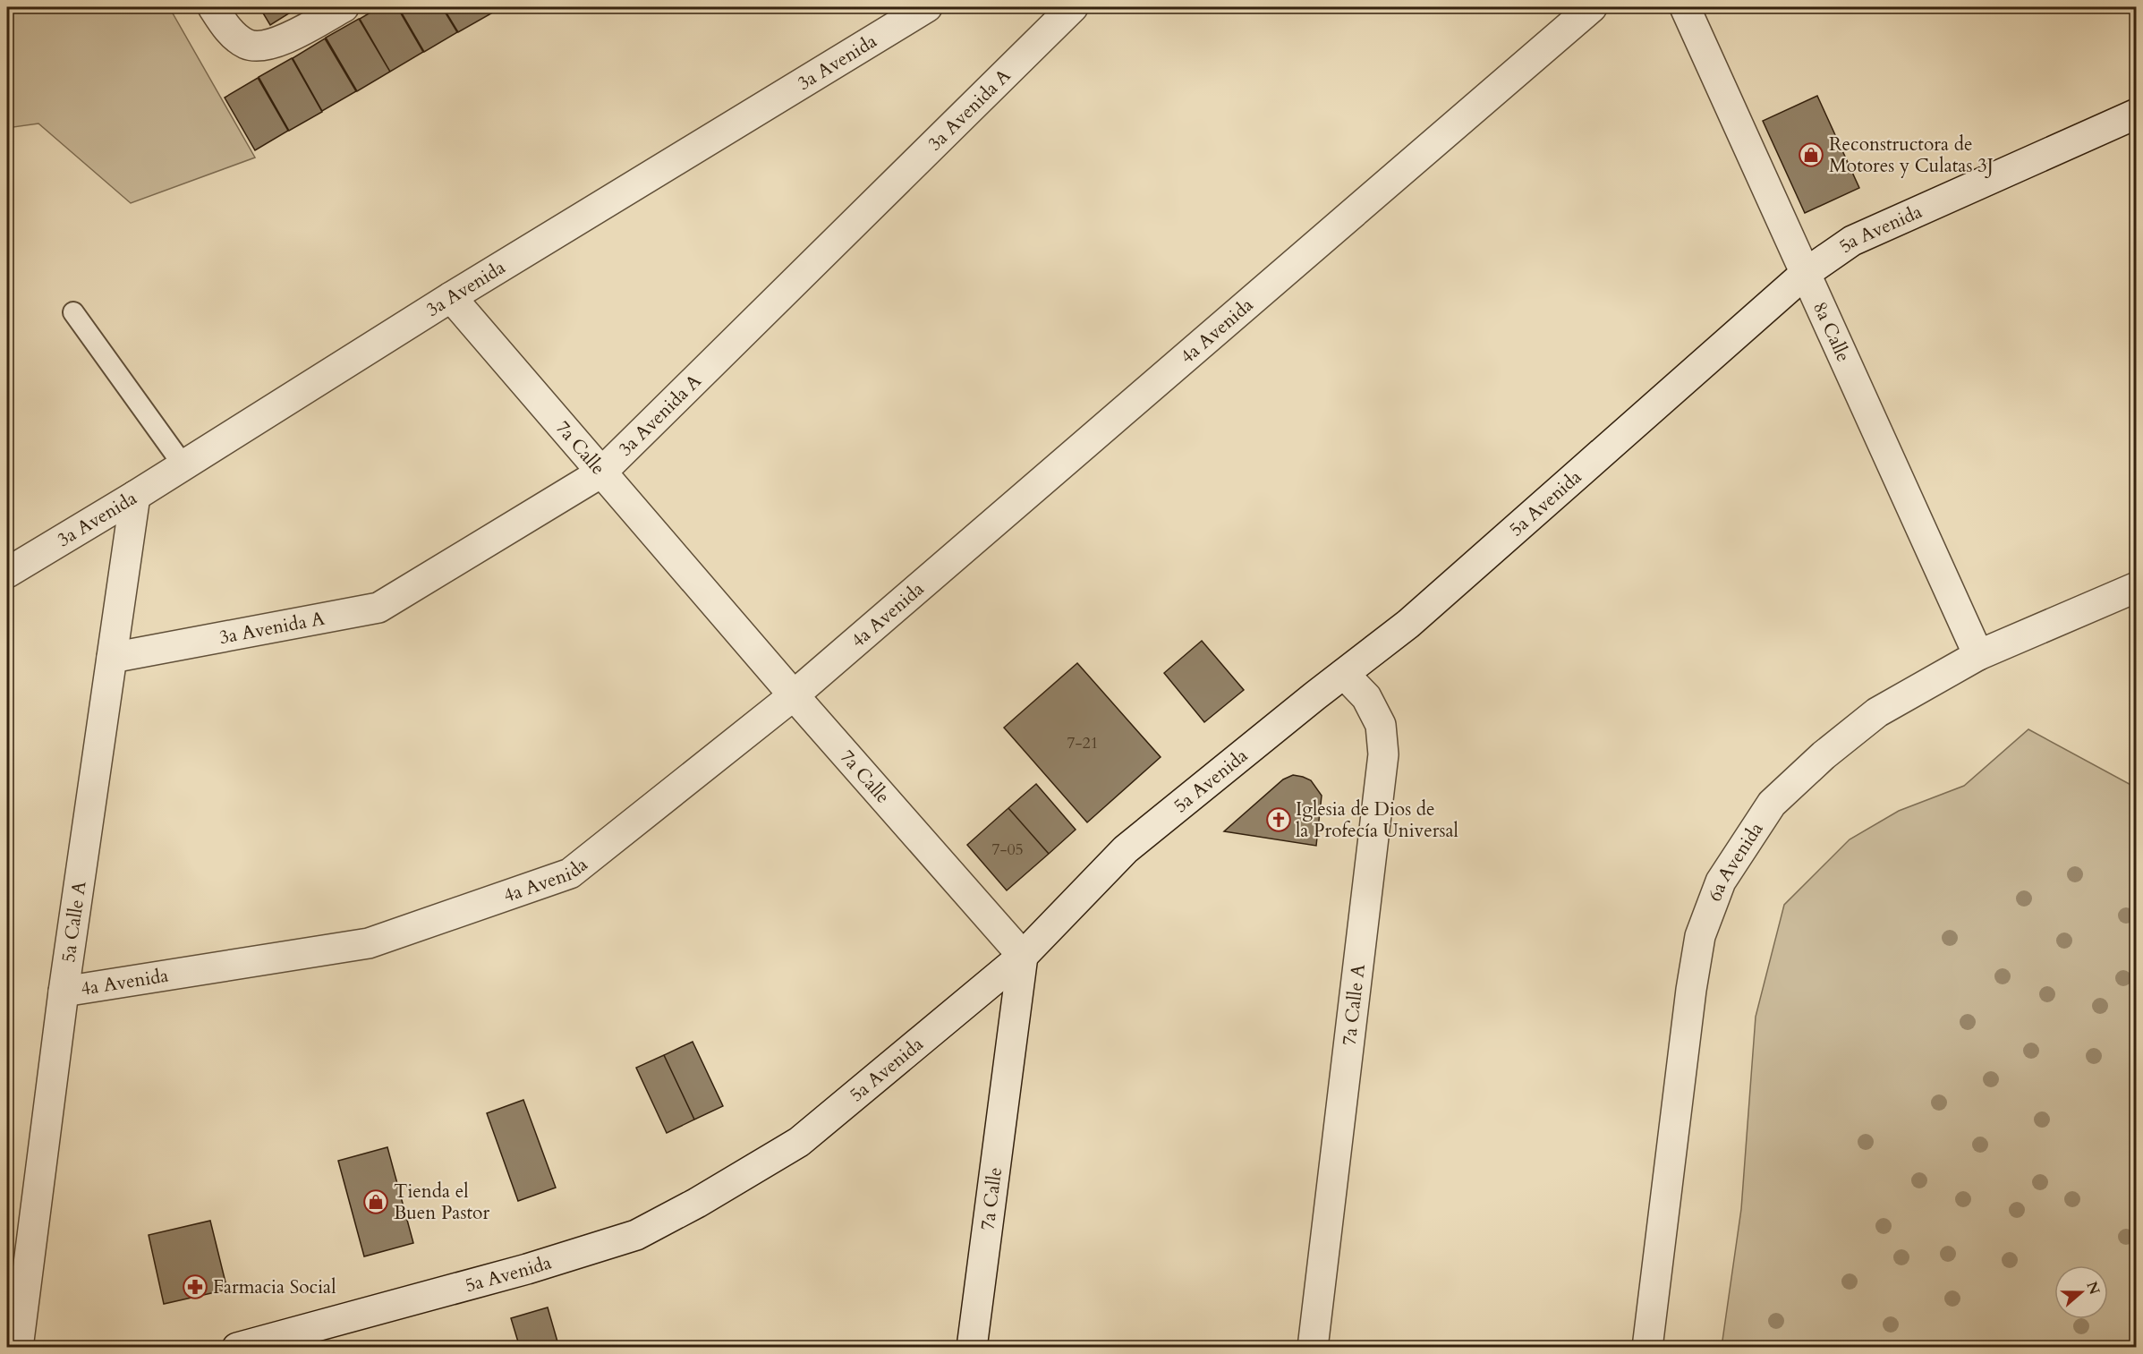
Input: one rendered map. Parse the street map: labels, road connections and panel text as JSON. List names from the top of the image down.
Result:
{
  "streets": {
    "street": [
      "3a Avenida",
      "3a Avenida A",
      "5a Avenida",
      "8a Calle",
      "4a Avenida",
      "7a Calle",
      "6a Avenida",
      "5a Calle A",
      "7a Calle A"
    ]
  },
  "crossings": [
    ["3a Avenida", "7a Calle"],
    ["3a Avenida", "5a Calle A"],
    ["3a Avenida A", "7a Calle"],
    ["3a Avenida A", "5a Calle A"],
    ["5a Avenida", "8a Calle"],
    ["5a Avenida", "7a Calle"],
    ["5a Avenida", "7a Calle A"],
    ["8a Calle", "6a Avenida"],
    ["4a Avenida", "7a Calle"],
    ["4a Avenida", "5a Calle A"]
  ],
  "places": {
    "shop": ["Reconstructora de Motores y Culatas 3J", "Tienda el Buen Pastor"],
    "church": ["Iglesia de Dios de la Profecía Universal"],
    "pharmacy": ["Farmacia Social"]
  },
  "house_numbers": ["7-21", "7-05"],
  "north": "right"
}
